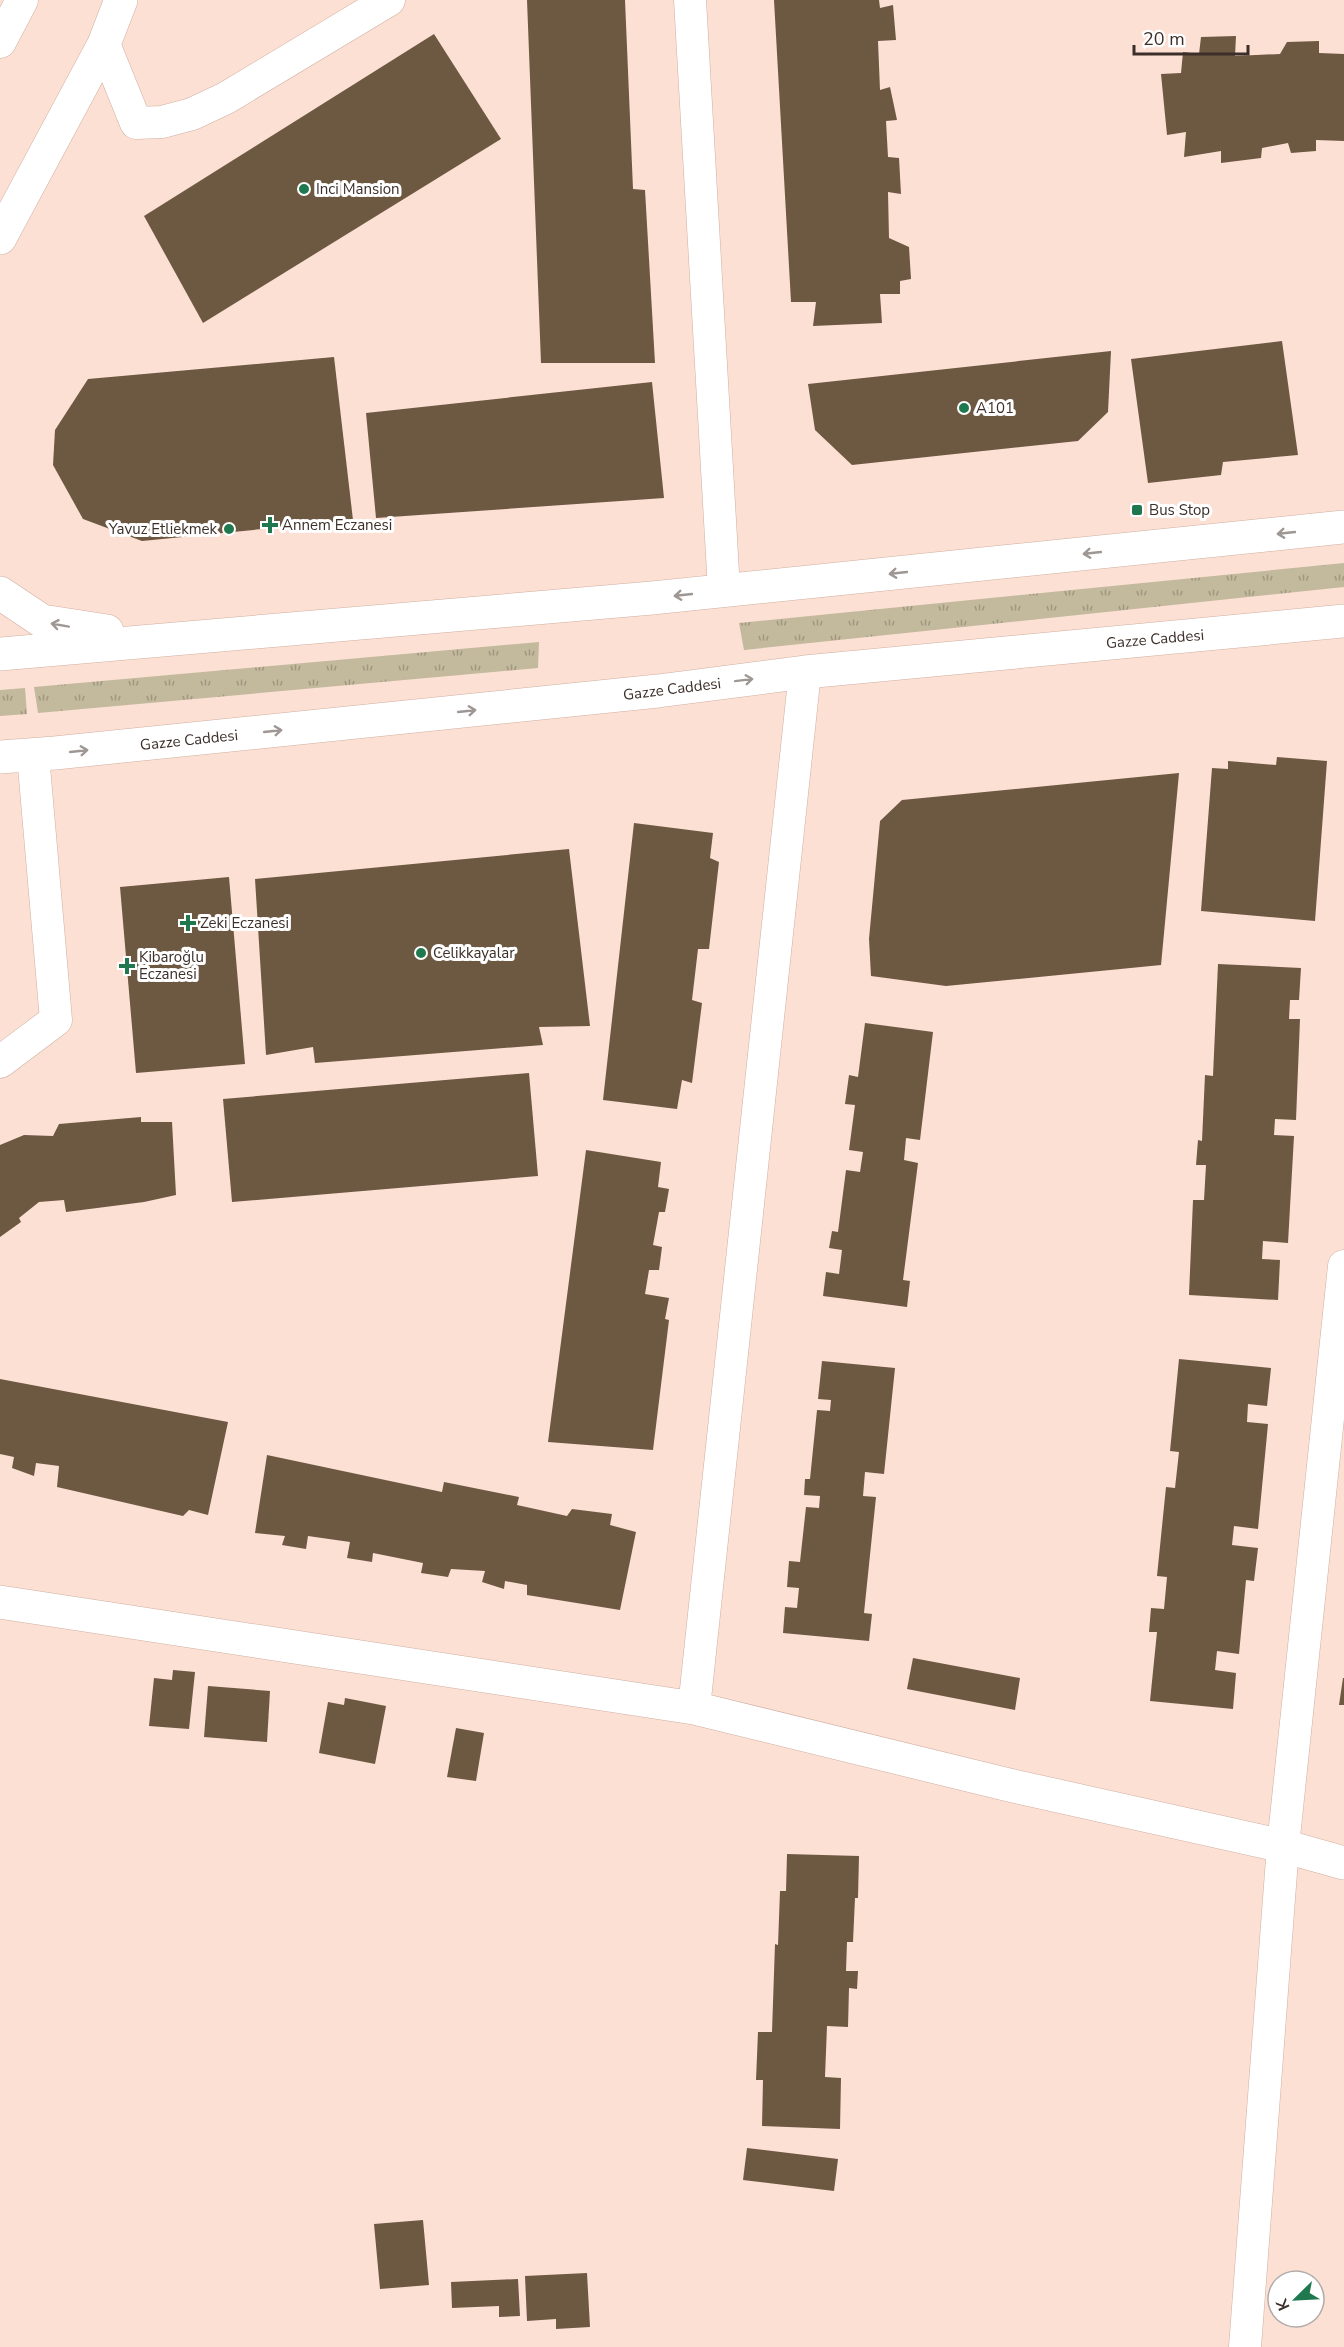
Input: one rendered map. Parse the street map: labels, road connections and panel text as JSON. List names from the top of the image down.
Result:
{
  "streets": {
    "main road": ["Gazze Caddesi"]
  },
  "places": {
    "other": [
      "Inci Mansion",
      "A101",
      "Yavuz Etliekmek",
      "Celikkayalar"
    ],
    "transit": ["Bus Stop"],
    "health": ["Annem Eczanesi", "Zeki Eczanesi", "Kibaroğlu Eczanesi"]
  },
  "scale_bar": "20 m",
  "north": "bottom left"
}
